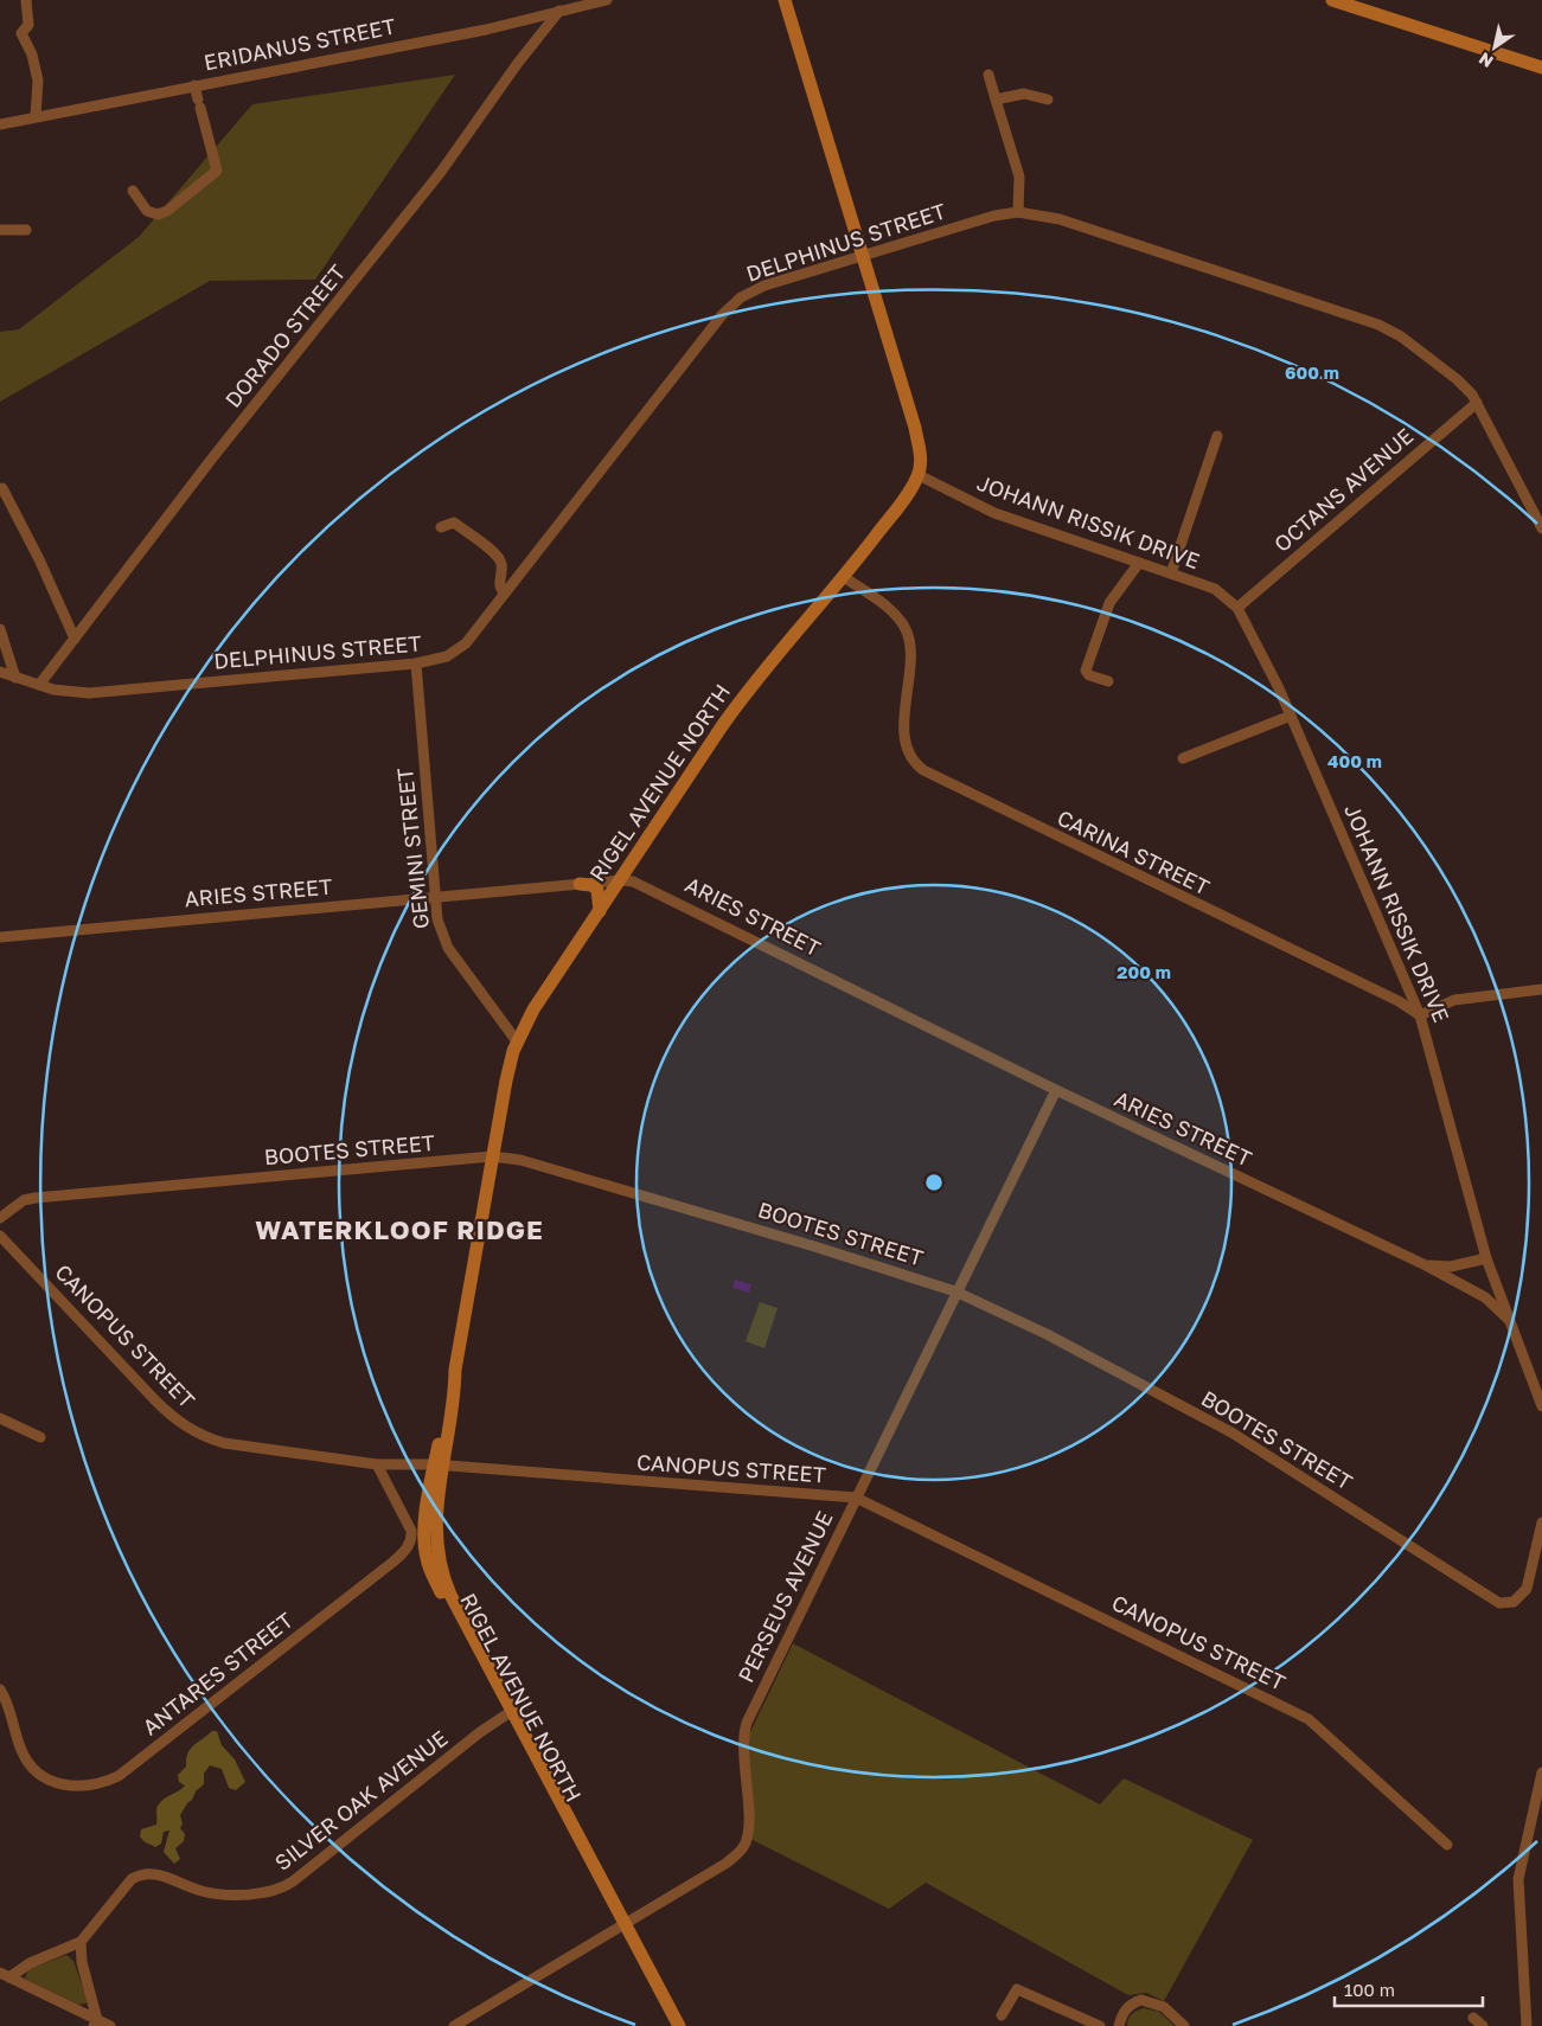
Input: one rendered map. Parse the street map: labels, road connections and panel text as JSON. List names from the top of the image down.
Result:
{
  "streets": {
    "main road": ["RIGEL AVENUE NORTH"],
    "street": [
      "ERIDANUS STREET",
      "DELPHINUS STREET",
      "DORADO STREET",
      "OCTANS AVENUE",
      "JOHANN RISSIK DRIVE",
      "GEMINI STREET",
      "CARINA STREET",
      "ARIES STREET",
      "BOOTES STREET",
      "CANOPUS STREET",
      "PERSEUS AVENUE",
      "ANTARES STREET",
      "SILVER OAK AVENUE"
    ]
  },
  "crossings": [
    ["ERIDANUS STREET", "DORADO STREET"],
    ["DELPHINUS STREET", "DORADO STREET"],
    ["DELPHINUS STREET", "OCTANS AVENUE"],
    ["DELPHINUS STREET", "GEMINI STREET"],
    ["OCTANS AVENUE", "JOHANN RISSIK DRIVE"],
    ["JOHANN RISSIK DRIVE", "RIGEL AVENUE NORTH"],
    ["JOHANN RISSIK DRIVE", "CARINA STREET"],
    ["JOHANN RISSIK DRIVE", "ARIES STREET"],
    ["RIGEL AVENUE NORTH", "GEMINI STREET"],
    ["RIGEL AVENUE NORTH", "CARINA STREET"],
    ["RIGEL AVENUE NORTH", "ARIES STREET"],
    ["RIGEL AVENUE NORTH", "BOOTES STREET"],
    ["RIGEL AVENUE NORTH", "CANOPUS STREET"],
    ["RIGEL AVENUE NORTH", "PERSEUS AVENUE"],
    ["RIGEL AVENUE NORTH", "SILVER OAK AVENUE"],
    ["GEMINI STREET", "ARIES STREET"],
    ["ARIES STREET", "PERSEUS AVENUE"],
    ["BOOTES STREET", "PERSEUS AVENUE"],
    ["CANOPUS STREET", "PERSEUS AVENUE"],
    ["CANOPUS STREET", "ANTARES STREET"]
  ],
  "districts": ["WATERKLOOF RIDGE"],
  "scale_bar": "100 m",
  "north": "bottom left",
  "rings": ["600 m", "400 m", "200 m"]
}
